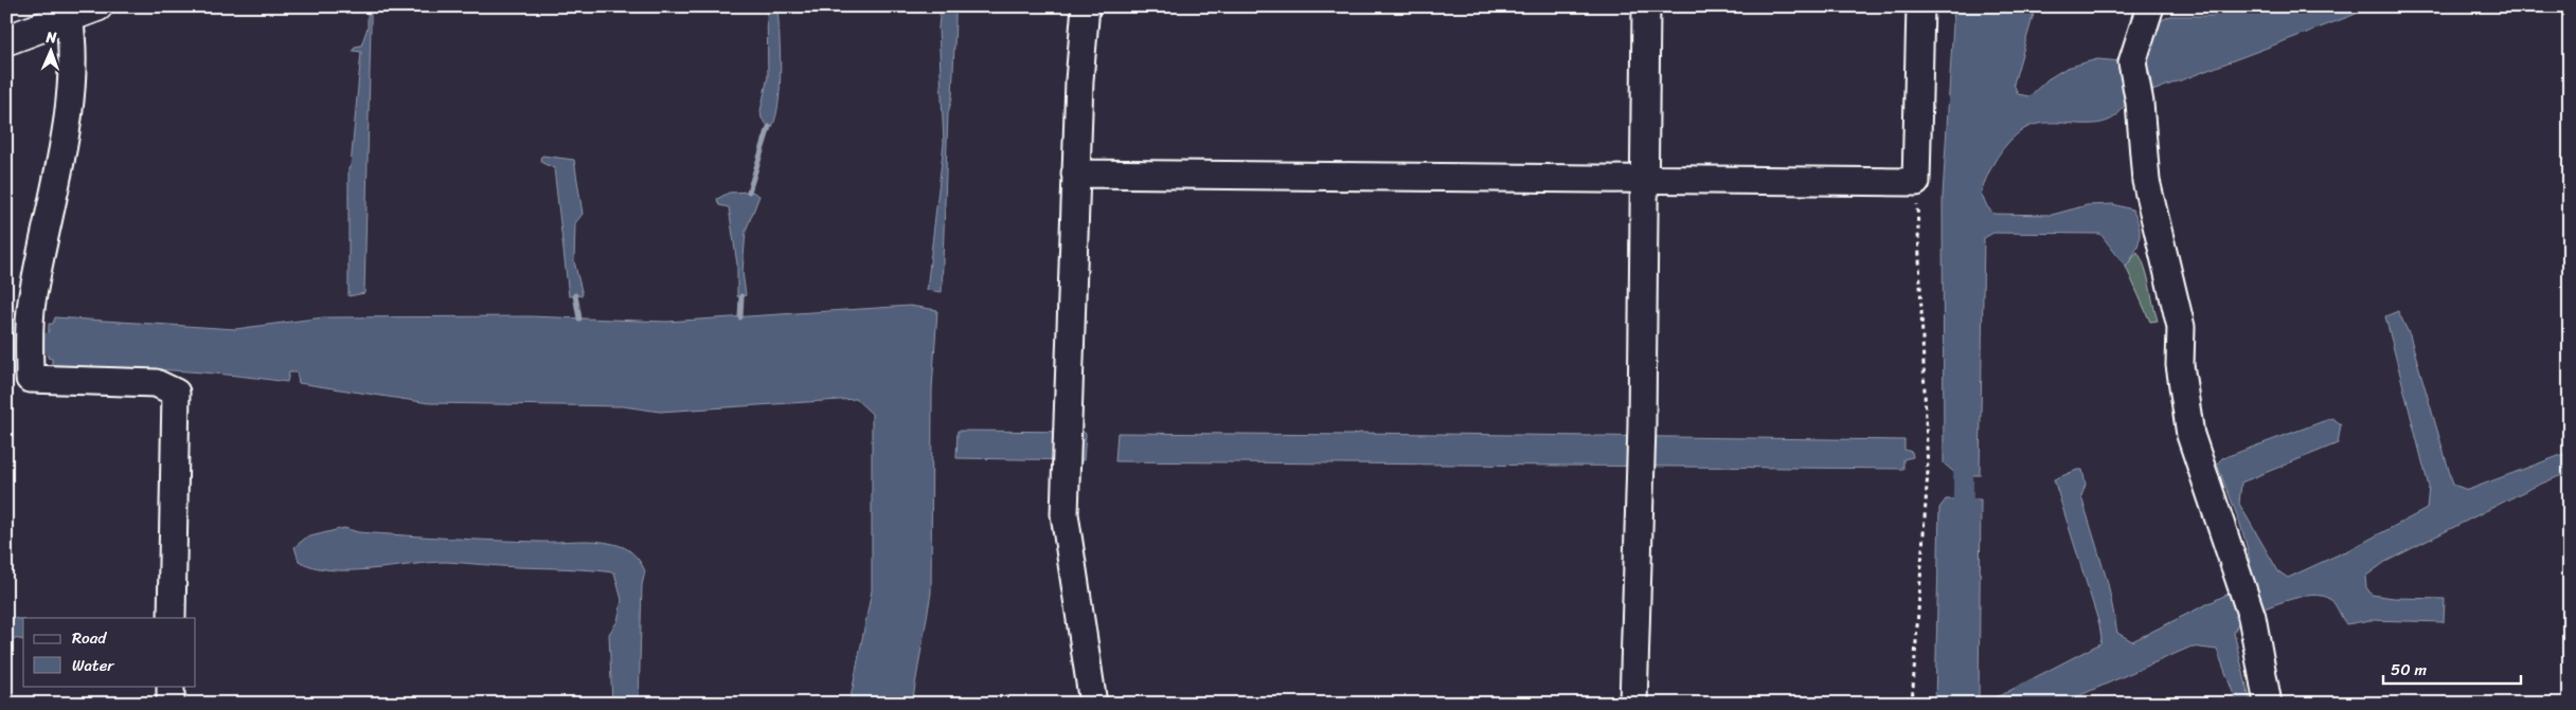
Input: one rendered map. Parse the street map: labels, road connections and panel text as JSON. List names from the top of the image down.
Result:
{
  "legend": ["Road", "Water"],
  "scale_bar": "50 m",
  "north": "top"
}
